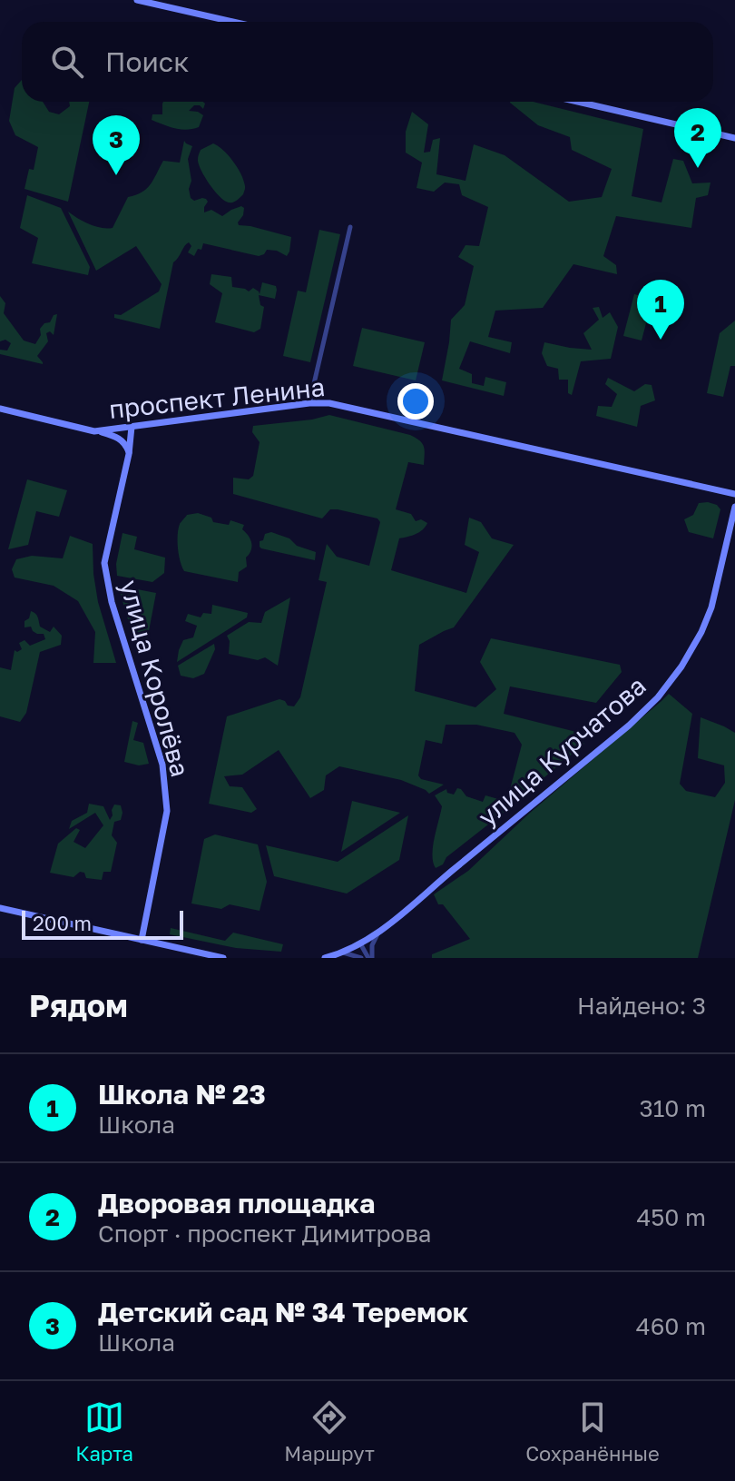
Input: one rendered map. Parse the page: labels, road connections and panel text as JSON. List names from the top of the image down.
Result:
{
  "streets": {
    "street": ["проспект Ленина", "улица Королёва", "улица Курчатова"]
  },
  "crossings": [
    ["проспект Ленина", "улица Королёва"]
  ],
  "scale_bar": "200 m",
  "page": {
    "search": "Поиск",
    "pins": ["2", "3", "1"],
    "scale": "200 m",
    "heading": ["Рядом", "Найдено: 3"],
    "list": [
      {
        "mark": "1",
        "name": "Школа № 23",
        "note": "Школа",
        "value": "310 m"
      },
      {
        "mark": "2",
        "name": "Дворовая площадка",
        "note": "Спорт · проспект Димитрова",
        "value": "450 m"
      },
      {
        "mark": "3",
        "name": "Детский сад № 34 Теремок",
        "note": "Школа",
        "value": "460 m"
      }
    ],
    "nav": ["Карта", "Маршрут", "Сохранённые"]
  }
}
